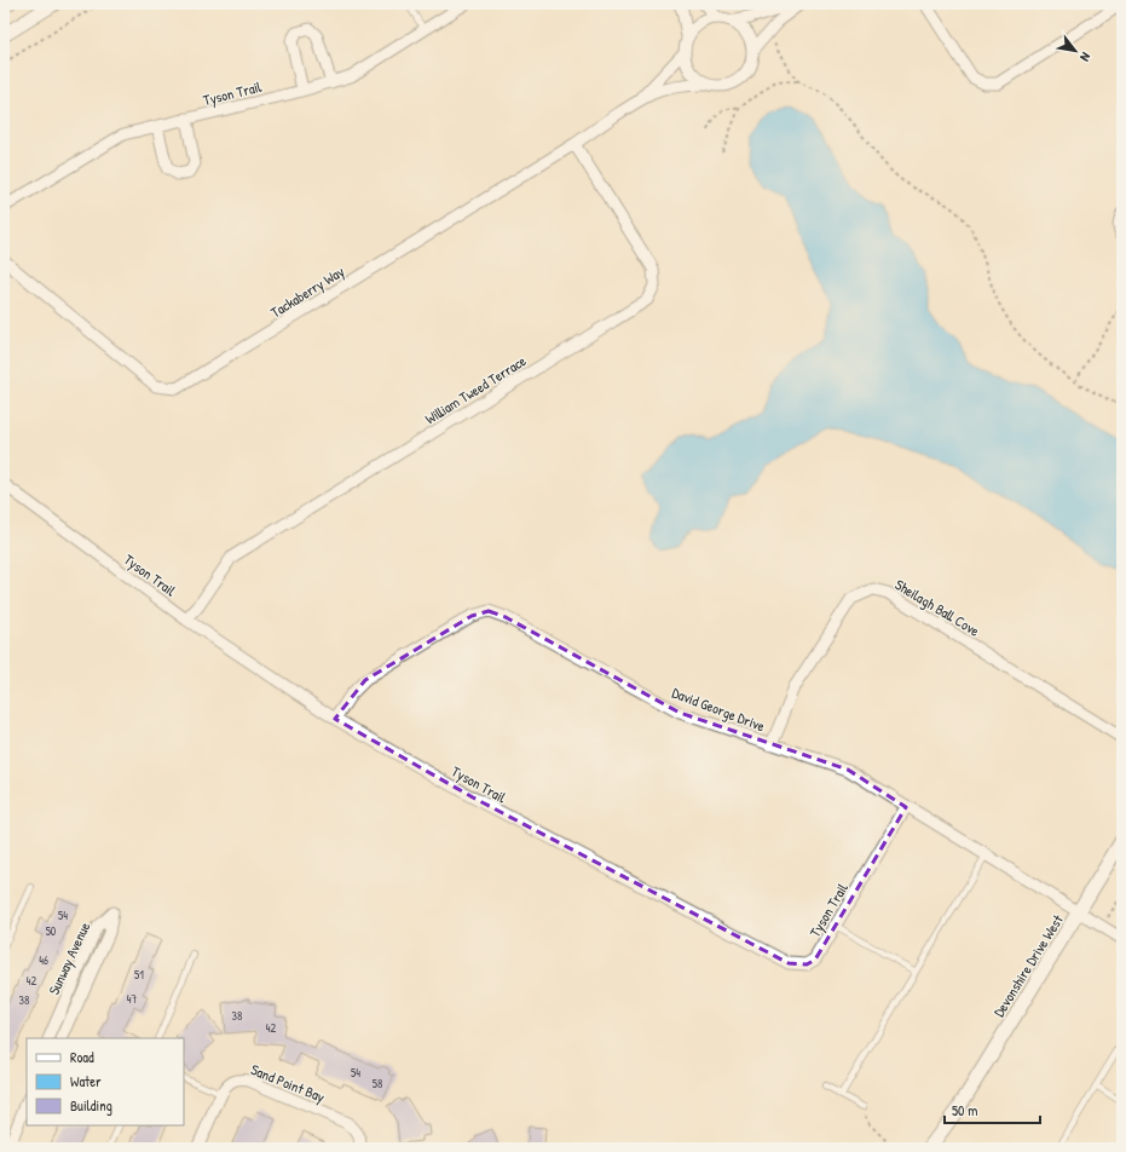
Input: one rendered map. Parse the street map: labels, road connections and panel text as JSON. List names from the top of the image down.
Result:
{
  "streets": {
    "street": [
      "Tyson Trail",
      "Tackaberry Way",
      "William Tweed Terrace",
      "Sheilagh Ball Cove",
      "David George Drive",
      "Sunway Avenue",
      "Devonshire Drive West",
      "Sand Point Bay"
    ]
  },
  "crossings": [
    ["Tyson Trail", "William Tweed Terrace"],
    ["Tyson Trail", "David George Drive"],
    ["Tackaberry Way", "William Tweed Terrace"],
    ["Sheilagh Ball Cove", "David George Drive"],
    ["David George Drive", "Devonshire Drive West"]
  ],
  "house_numbers": [
    "54",
    "50",
    "46",
    "51",
    "42",
    "47",
    "38",
    "38",
    "42",
    "54",
    "58"
  ],
  "legend": ["Road", "Water", "Building"],
  "scale_bar": "50 m",
  "north": "bottom right"
}
